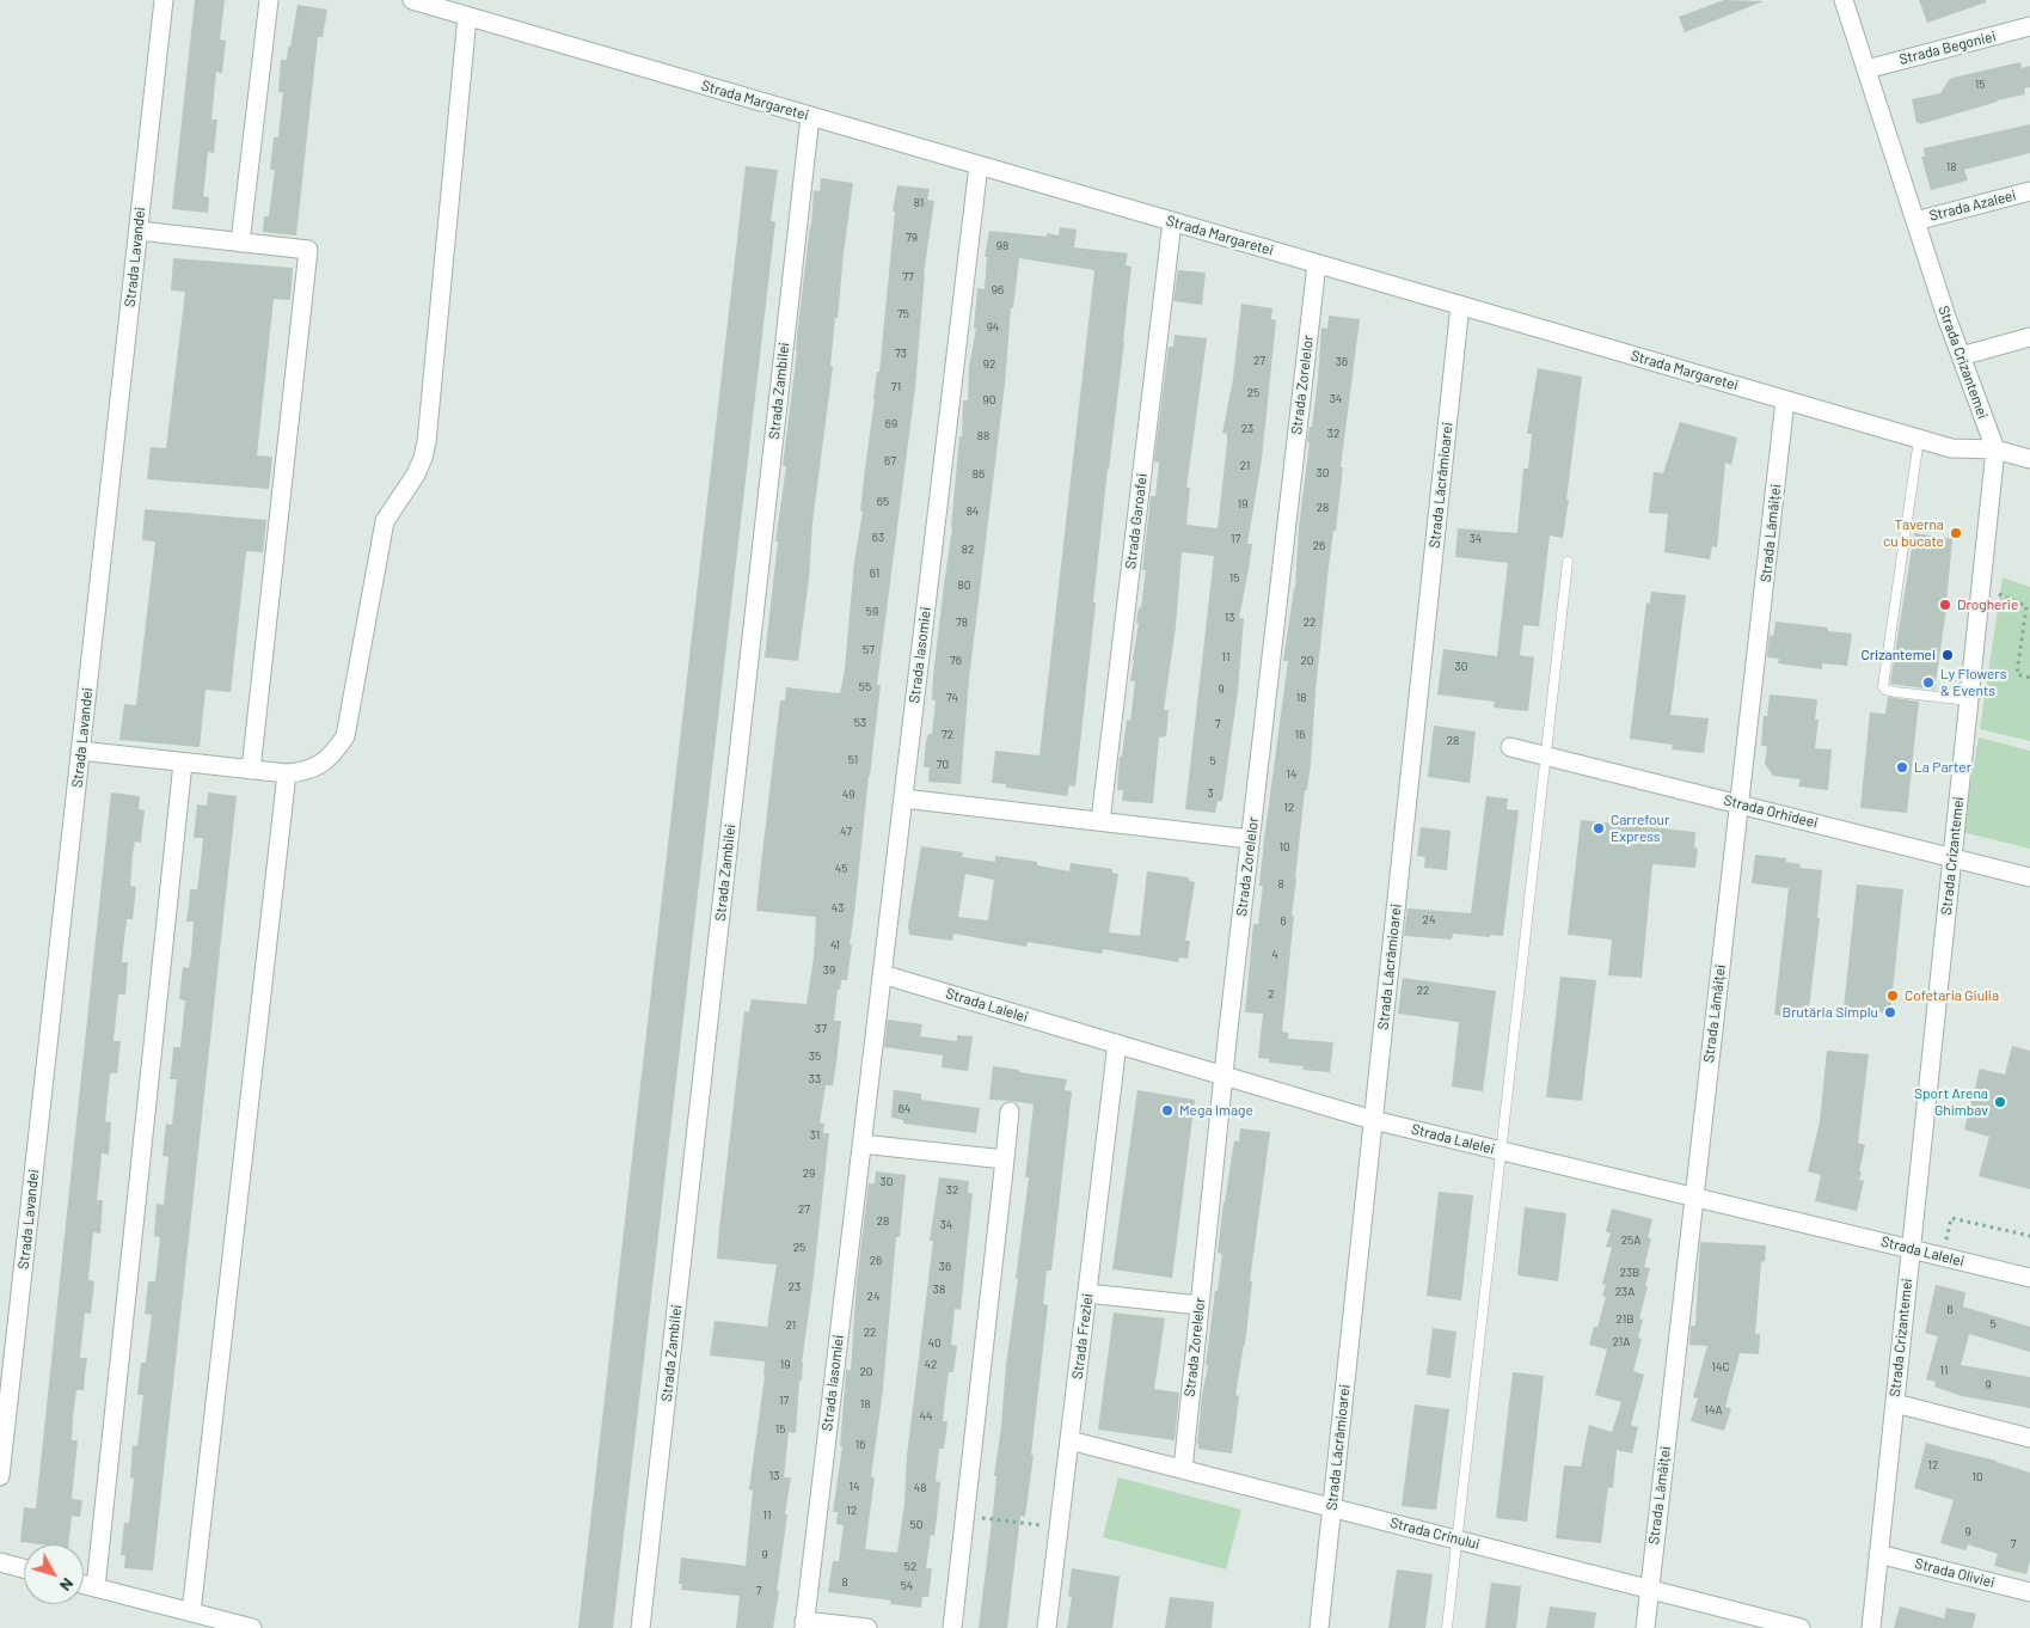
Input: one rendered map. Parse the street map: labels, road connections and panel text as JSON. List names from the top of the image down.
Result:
{
  "streets": {
    "street": [
      "Strada Begoniei",
      "Strada Margaretei",
      "Strada Azaleei",
      "Strada Lavandei",
      "Strada Crizantemei",
      "Strada Zorelelor",
      "Strada Zambilei",
      "Strada Lăcrămioarei",
      "Strada Garoafei",
      "Strada Lămâiței",
      "Strada Iasomiei",
      "Strada Orhideei",
      "Strada Lalelei",
      "Strada Freziei",
      "Strada Crinului",
      "Strada Oliviei"
    ]
  },
  "crossings": [
    ["Strada Begoniei", "Strada Crizantemei"],
    ["Strada Margaretei", "Strada Crizantemei"],
    ["Strada Margaretei", "Strada Zorelelor"],
    ["Strada Margaretei", "Strada Zambilei"],
    ["Strada Margaretei", "Strada Lăcrămioarei"],
    ["Strada Margaretei", "Strada Garoafei"],
    ["Strada Margaretei", "Strada Lămâiței"],
    ["Strada Margaretei", "Strada Iasomiei"],
    ["Strada Azaleei", "Strada Crizantemei"],
    ["Strada Crizantemei", "Strada Orhideei"],
    ["Strada Crizantemei", "Strada Lalelei"],
    ["Strada Crizantemei", "Strada Oliviei"],
    ["Strada Zorelelor", "Strada Lalelei"],
    ["Strada Zorelelor", "Strada Crinului"],
    ["Strada Lăcrămioarei", "Strada Lalelei"],
    ["Strada Lăcrămioarei", "Strada Crinului"],
    ["Strada Lămâiței", "Strada Orhideei"],
    ["Strada Lămâiței", "Strada Lalelei"],
    ["Strada Lămâiței", "Strada Crinului"],
    ["Strada Iasomiei", "Strada Lalelei"],
    ["Strada Lalelei", "Strada Freziei"],
    ["Strada Freziei", "Strada Crinului"]
  ],
  "places": [
    "Taverna cu bucate",
    "Drogherie",
    "Crizantemei",
    "Ly Flowers & Events",
    "La Parter",
    "Carrefour Express",
    "Cofetaria Giulia",
    "Brutăria Simplu",
    "Sport Arena Ghimbav",
    "Mega Image"
  ],
  "house_numbers": [
    "15",
    "18",
    "81",
    "79",
    "98",
    "77",
    "96",
    "75",
    "94",
    "73",
    "27",
    "36",
    "92",
    "71",
    "25",
    "34",
    "90",
    "69",
    "23",
    "32",
    "88",
    "67",
    "21",
    "30",
    "86",
    "65",
    "19",
    "28",
    "84",
    "63",
    "17",
    "34",
    "26",
    "82",
    "61",
    "15",
    "80",
    "59",
    "13",
    "78",
    "22",
    "57",
    "11",
    "76",
    "20",
    "30",
    "55",
    "9",
    "74",
    "18",
    "53",
    "7",
    "72",
    "16",
    "28",
    "51",
    "5",
    "70",
    "14",
    "3",
    "49",
    "12",
    "47",
    "10",
    "45",
    "8",
    "43",
    "24",
    "6",
    "41",
    "4",
    "39",
    "22",
    "2",
    "37",
    "35",
    "33",
    "64",
    "31",
    "29",
    "30",
    "32",
    "27",
    "28",
    "34",
    "25A",
    "25",
    "26",
    "36",
    "23B",
    "23",
    "38",
    "23A",
    "24",
    "6",
    "21B",
    "5",
    "21",
    "22",
    "21A",
    "40",
    "19",
    "42",
    "14C",
    "11",
    "20",
    "9",
    "17",
    "18",
    "14A",
    "44",
    "15",
    "16",
    "12",
    "13",
    "10",
    "14",
    "48",
    "12",
    "11",
    "50",
    "9",
    "7",
    "9",
    "52",
    "8",
    "54",
    "7"
  ],
  "north": "bottom right"
}
